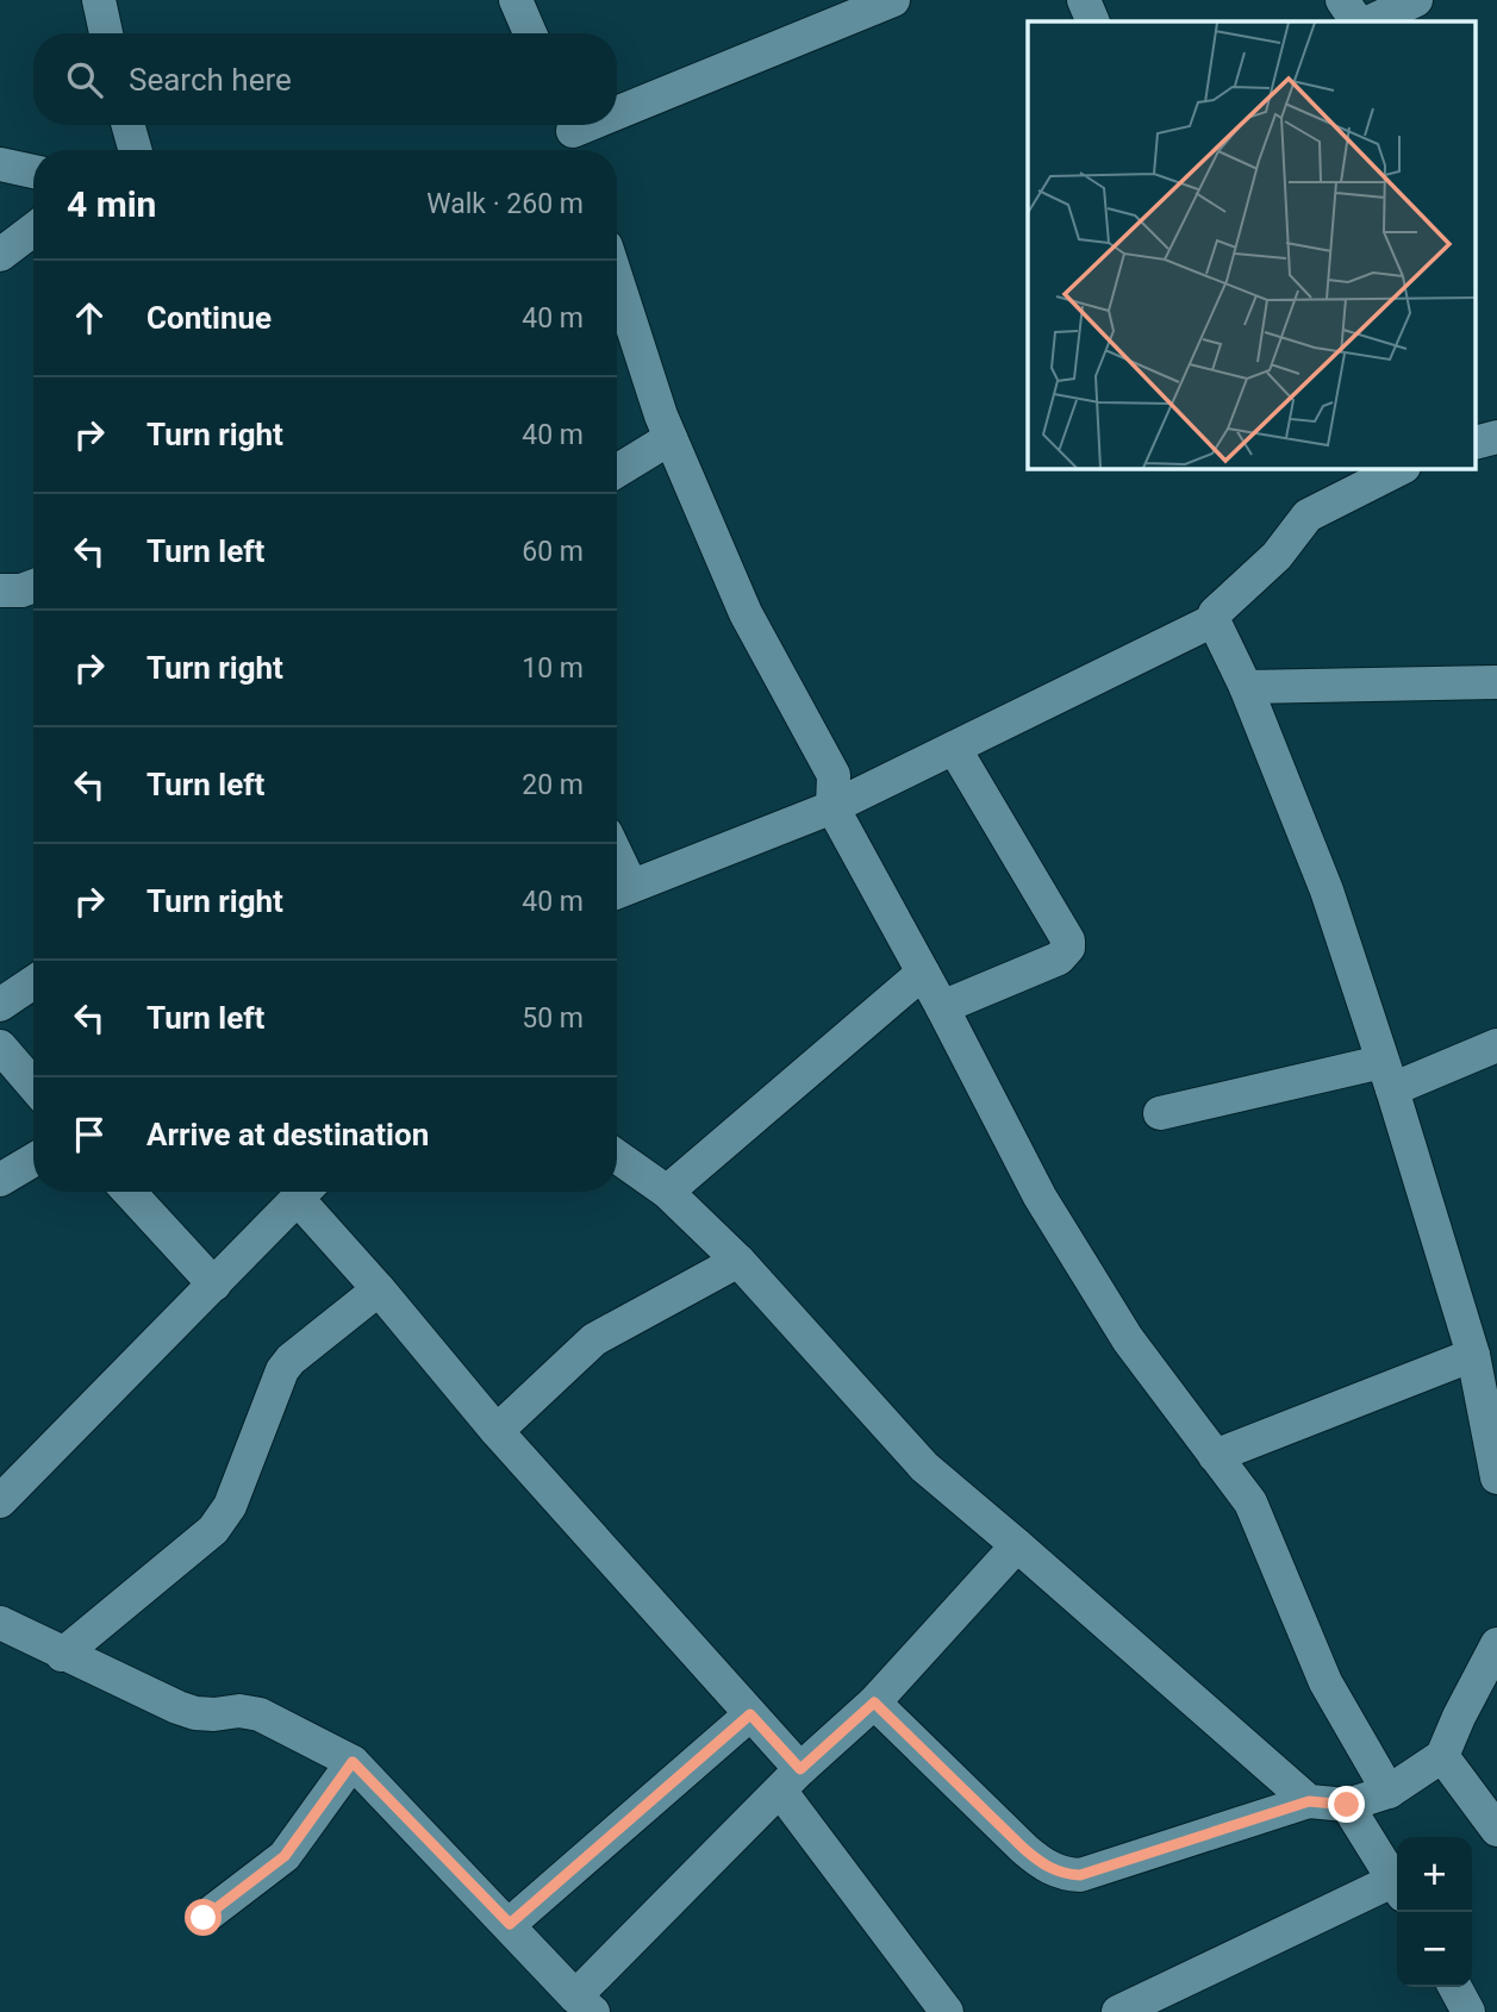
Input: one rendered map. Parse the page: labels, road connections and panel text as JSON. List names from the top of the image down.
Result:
{
  "page": {
    "search": "Search here",
    "heading": ["4 min", "Walk · 260 m"],
    "list": [
      ["Continue", "40 m"],
      ["Turn right", "40 m"],
      ["Turn left", "60 m"],
      ["Turn right", "10 m"],
      ["Turn left", "20 m"],
      ["Turn right", "40 m"],
      ["Turn left", "50 m"],
      "Arrive at destination"
    ],
    "map_buttons": ["+", "−"]
  }
}
